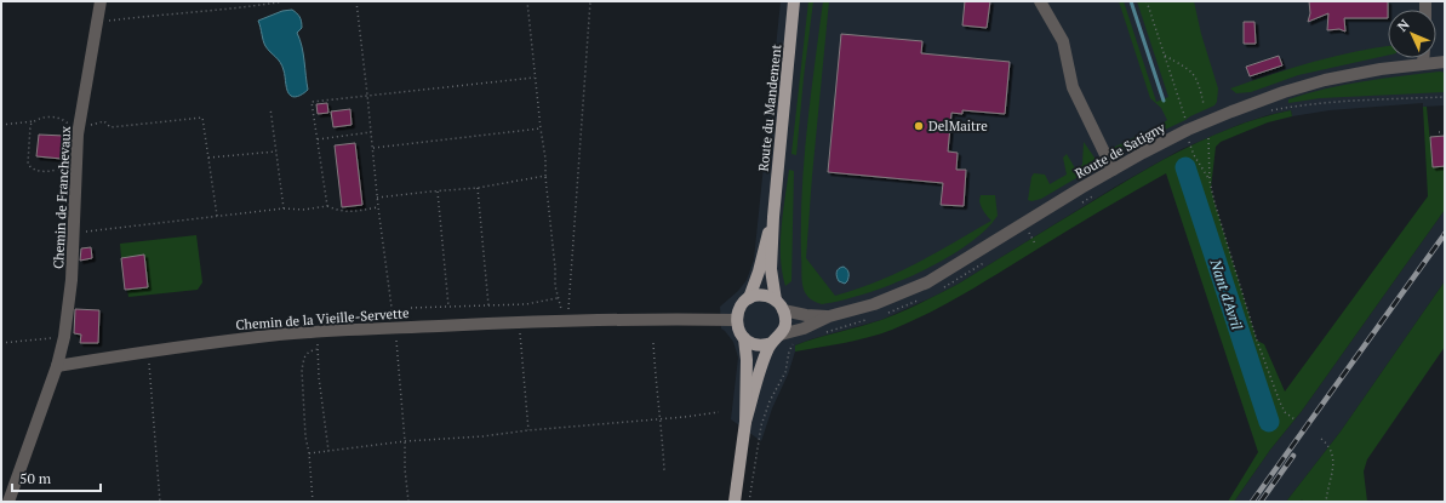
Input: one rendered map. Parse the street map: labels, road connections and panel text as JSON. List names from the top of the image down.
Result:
{
  "streets": {
    "main road": ["Route du Mandement"],
    "street": ["Route de Satigny", "Chemin de Franchevaux", "Chemin de la Vieille-Servette"]
  },
  "crossings": [
    ["Route du Mandement", "Route de Satigny"],
    ["Route du Mandement", "Chemin de la Vieille-Servette"],
    ["Route de Satigny", "Chemin de la Vieille-Servette"],
    ["Chemin de Franchevaux", "Chemin de la Vieille-Servette"]
  ],
  "water": ["Nant d'Avril"],
  "places": ["DelMaitre"],
  "scale_bar": "50 m",
  "north": "top left"
}
